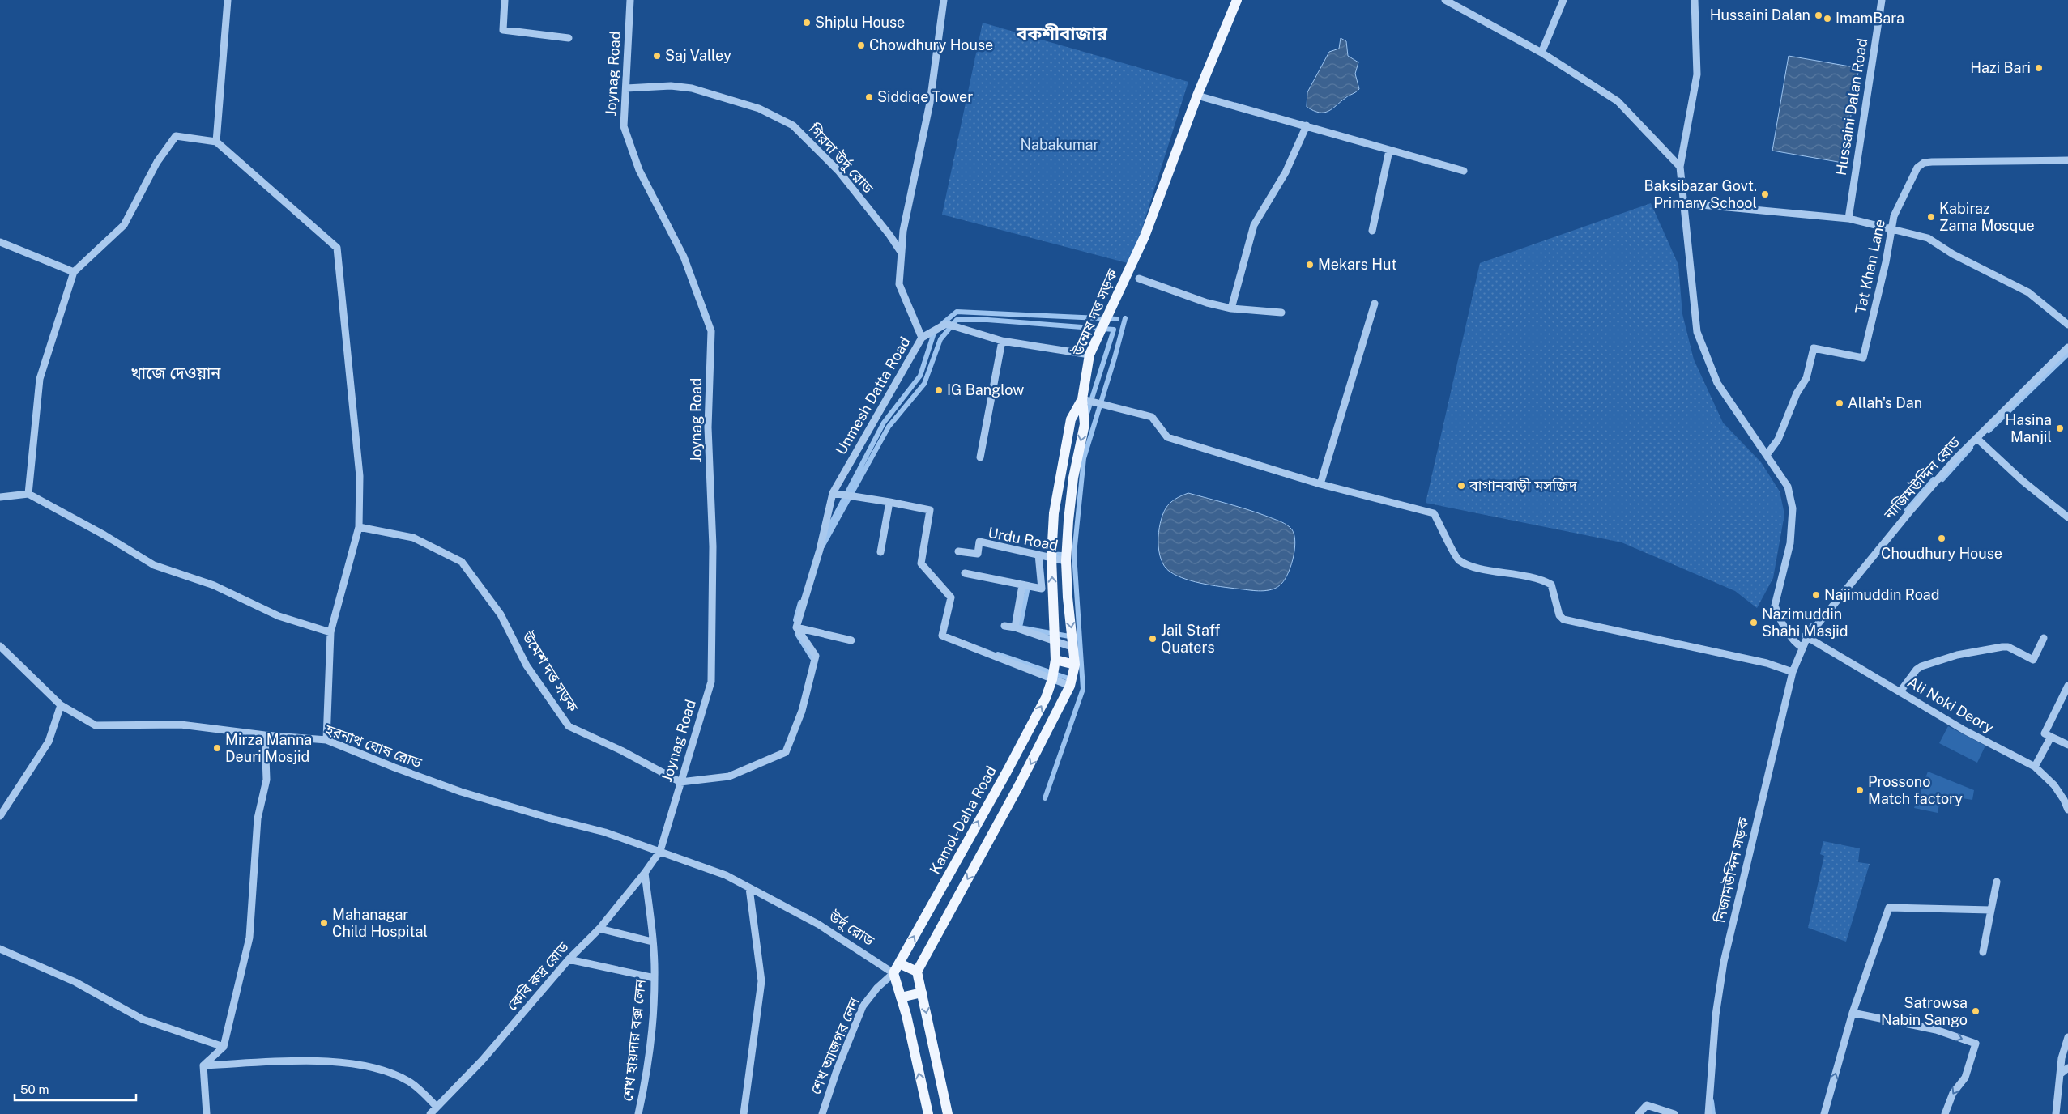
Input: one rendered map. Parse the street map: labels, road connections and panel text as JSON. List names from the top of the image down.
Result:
{
  "streets": {
    "main road": ["উন্মেষ দত্ত সড়ক", "Kamol-Daha Road"],
    "street": [
      "Joynag Road",
      "Hussaini Dalan Road",
      "গিরদা উর্দু রোড",
      "Tat Khan Lane",
      "Unmesh Datta Road",
      "নাজিমউদ্দিন রোড",
      "Urdu Road",
      "উমেশ দত্ত সড়ক",
      "Ali Noki Deory",
      "হরনাথ ঘোষ রোড",
      "নিজামউদ্দিন সড়ক",
      "উর্দু রোড",
      "কেবি রুদ্র রোড",
      "শেখ হায়দার বক্স লেন",
      "শেখ আজগর লেন"
    ]
  },
  "crossings": [
    ["Joynag Road", "গিরদা উর্দু রোড"],
    ["Joynag Road", "উমেশ দত্ত সড়ক"],
    ["Joynag Road", "হরনাথ ঘোষ রোড"],
    ["Joynag Road", "উর্দু রোড"],
    ["Joynag Road", "কেবি রুদ্র রোড"],
    ["উন্মেষ দত্ত সড়ক", "Unmesh Datta Road"],
    ["উন্মেষ দত্ত সড়ক", "Urdu Road"],
    ["উন্মেষ দত্ত সড়ক", "Kamol-Daha Road"],
    ["নাজিমউদ্দিন রোড", "Ali Noki Deory"],
    ["নাজিমউদ্দিন রোড", "নিজামউদ্দিন সড়ক"],
    ["Urdu Road", "Kamol-Daha Road"],
    ["Ali Noki Deory", "নিজামউদ্দিন সড়ক"],
    ["হরনাথ ঘোষ রোড", "উর্দু রোড"],
    ["হরনাথ ঘোষ রোড", "কেবি রুদ্র রোড"],
    ["Kamol-Daha Road", "উর্দু রোড"],
    ["Kamol-Daha Road", "শেখ আজগর লেন"],
    ["উর্দু রোড", "কেবি রুদ্র রোড"],
    ["উর্দু রোড", "শেখ আজগর লেন"],
    ["কেবি রুদ্র রোড", "শেখ হায়দার বক্স লেন"]
  ],
  "one_way": ["উন্মেষ দত্ত সড়ক", "Kamol-Daha Road"],
  "districts": ["বকশীবাজার", "খাজে দেওয়ান"],
  "parks": ["Nabakumar"],
  "places": [
    "Hussaini Dalan",
    "ImamBara",
    "Shiplu House",
    "Chowdhury House",
    "Saj Valley",
    "Hazi Bari",
    "Siddiqe Tower",
    "Baksibazar Govt. Primary School",
    "Kabiraz Zama Mosque",
    "Mekars Hut",
    "IG Banglow",
    "Allah's Dan",
    "Hasina Manjil",
    "বাগানবাড়ী মসজিদ",
    "Choudhury House",
    "Najimuddin Road",
    "Nazimuddin Shahi Masjid",
    "Jail Staff Quaters",
    "Mirza Manna Deuri Mosjid",
    "Prossono Match factory",
    "Mahanagar Child Hospital",
    "Satrowsa Nabin Sango"
  ],
  "scale_bar": "50 m"
}
